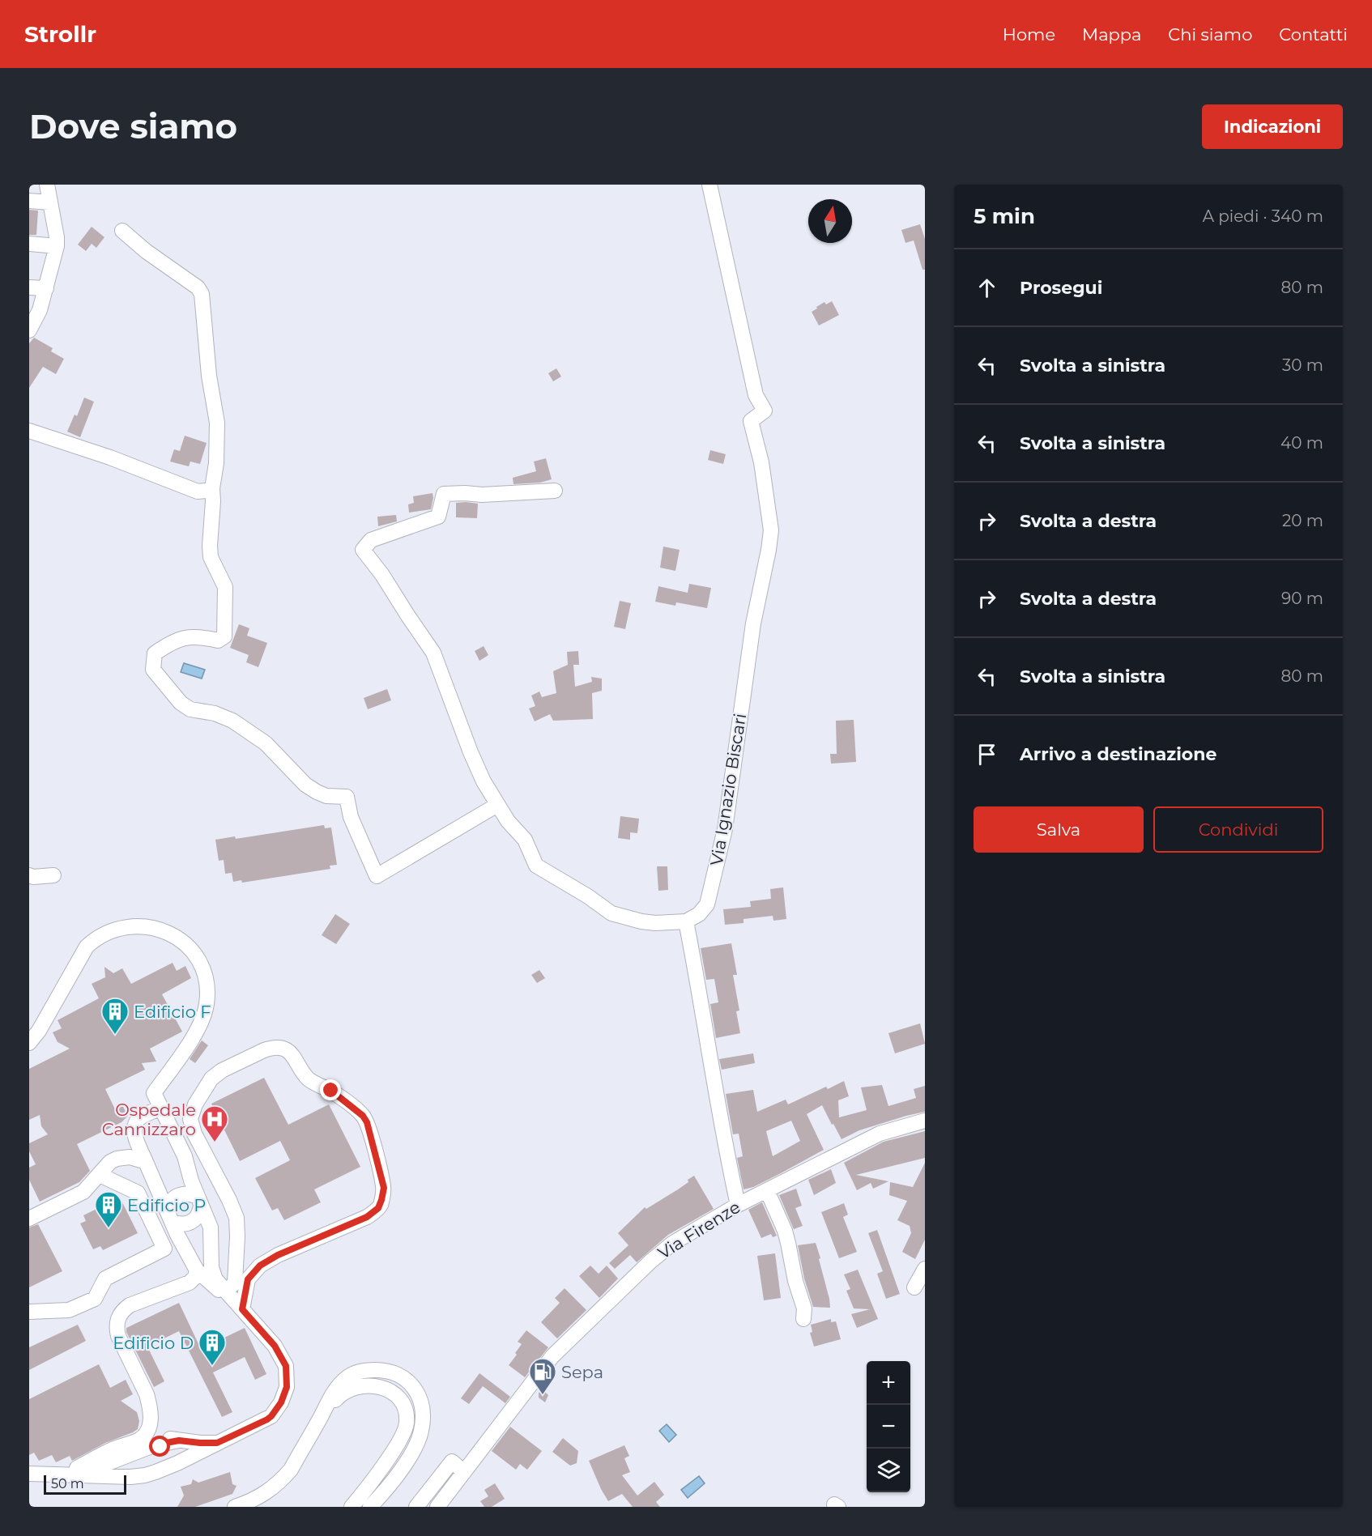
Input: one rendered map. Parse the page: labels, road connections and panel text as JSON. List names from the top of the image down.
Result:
{
  "streets": {
    "street": ["Via Ignazio Biscari", "Via Firenze"]
  },
  "places": {
    "building": ["Edificio F", "Edificio P", "Edificio D"],
    "hospital": ["Ospedale Cannizzaro"],
    "fuel station": ["Sepa"]
  },
  "scale_bar": "50 m",
  "north": "top",
  "page": {
    "header": "Strollr",
    "nav": [
      "Home",
      "Mappa",
      "Chi siamo",
      "Contatti"
    ],
    "buttons": [
      "Indicazioni",
      ["Salva", "Condividi"]
    ],
    "title": "Dove siamo",
    "heading": ["5 min", "A piedi · 340 m"],
    "list": [
      ["Prosegui", "80 m"],
      ["Svolta a sinistra", "30 m"],
      ["Svolta a sinistra", "40 m"],
      ["Svolta a destra", "20 m"],
      ["Svolta a destra", "90 m"],
      ["Svolta a sinistra", "80 m"],
      "Arrivo a destinazione"
    ],
    "map_buttons": ["+", "−"],
    "scale": "50 m"
  }
}
